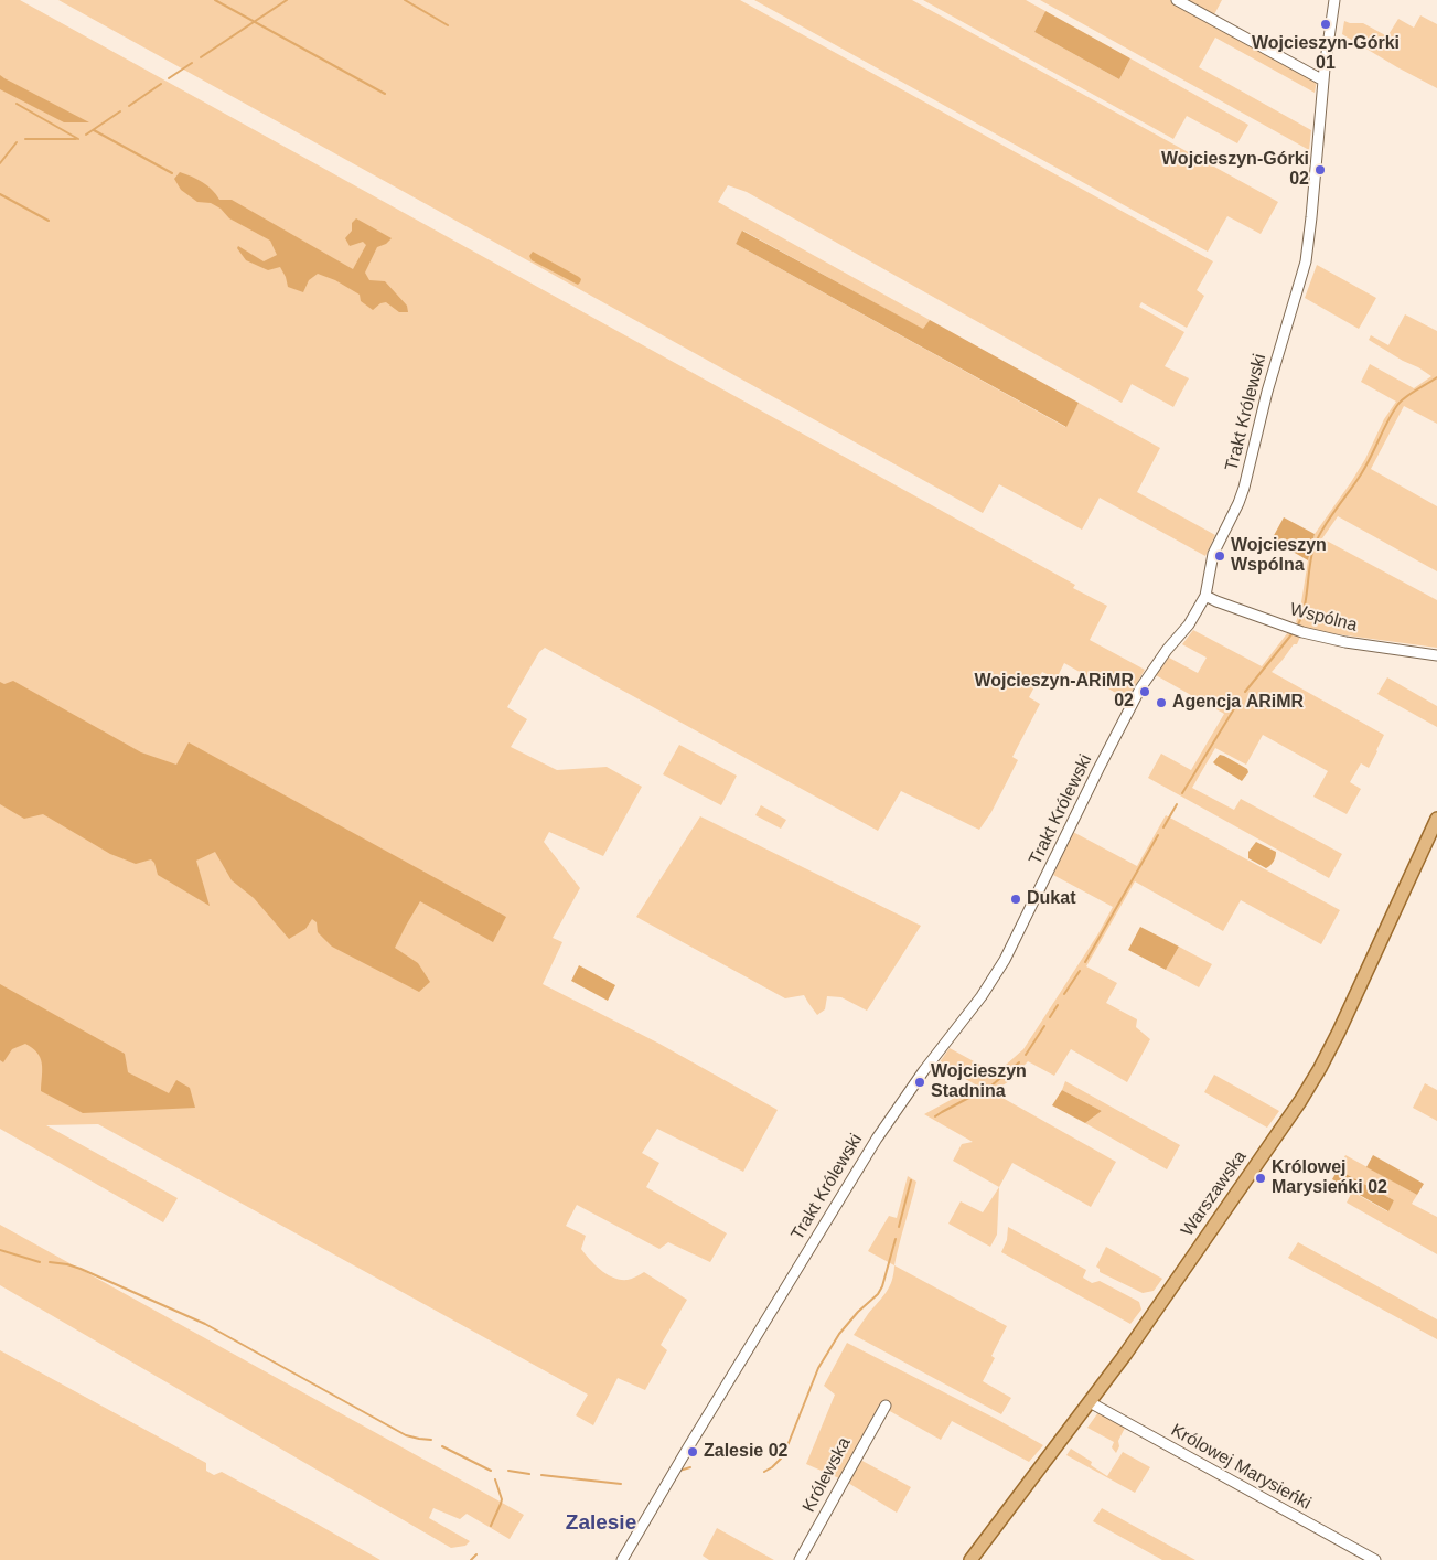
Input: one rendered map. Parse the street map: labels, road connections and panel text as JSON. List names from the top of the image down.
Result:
{
  "streets": {
    "main road": ["Warszawska"],
    "street": [
      "Trakt Królewski",
      "Wspólna",
      "Królowej Marysieńki",
      "Królewska"
    ]
  },
  "crossings": [
    ["Trakt Królewski", "Wspólna"],
    ["Warszawska", "Królowej Marysieńki"]
  ],
  "districts": ["Zalesie"],
  "places": [
    "Wojcieszyn-Górki 01",
    "Wojcieszyn-Górki 02",
    "Wojcieszyn Wspólna",
    "Wojcieszyn-ARiMR 02",
    "Agencja ARiMR",
    "Dukat",
    "Wojcieszyn Stadnina",
    "Królowej Marysieńki 02",
    "Zalesie 02"
  ]
}
